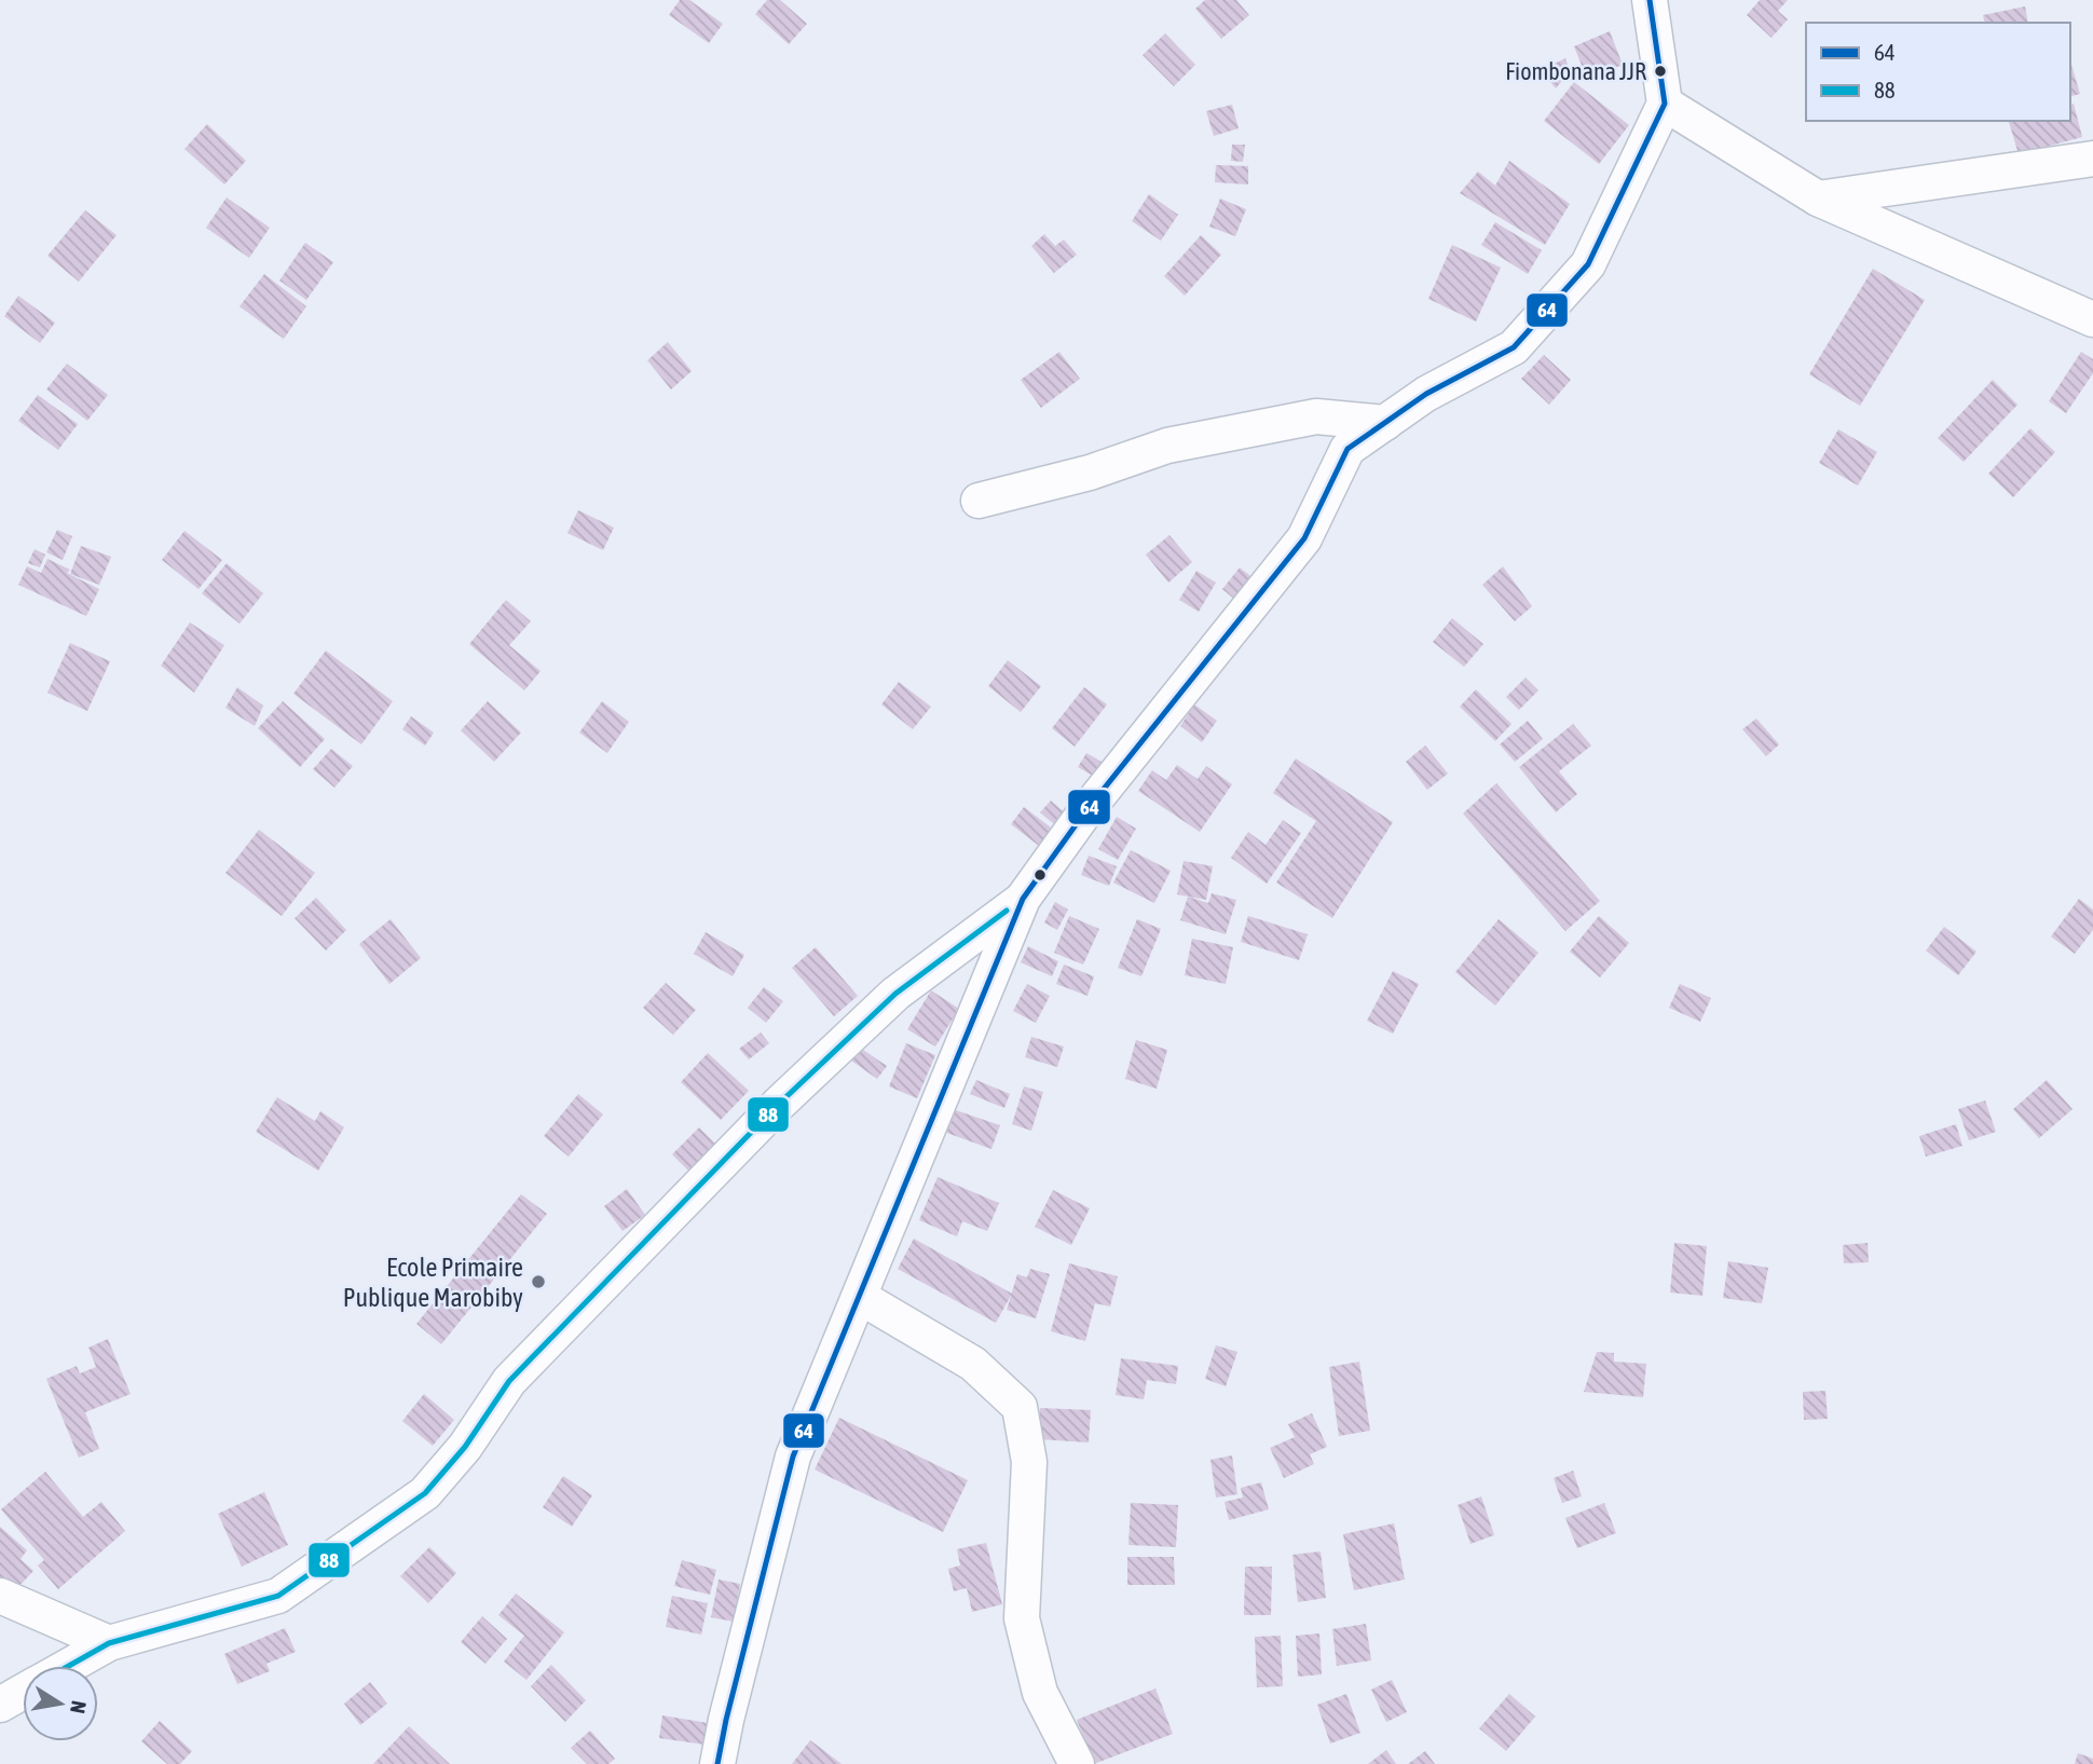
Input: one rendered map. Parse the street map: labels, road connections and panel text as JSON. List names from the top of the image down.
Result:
{
  "places": ["Fiombonana JJR", "Ecole Primaire Publique Marobiby"],
  "lines": ["transit line 64", "transit line 88"],
  "legend": ["64", "88"],
  "north": "right"
}
